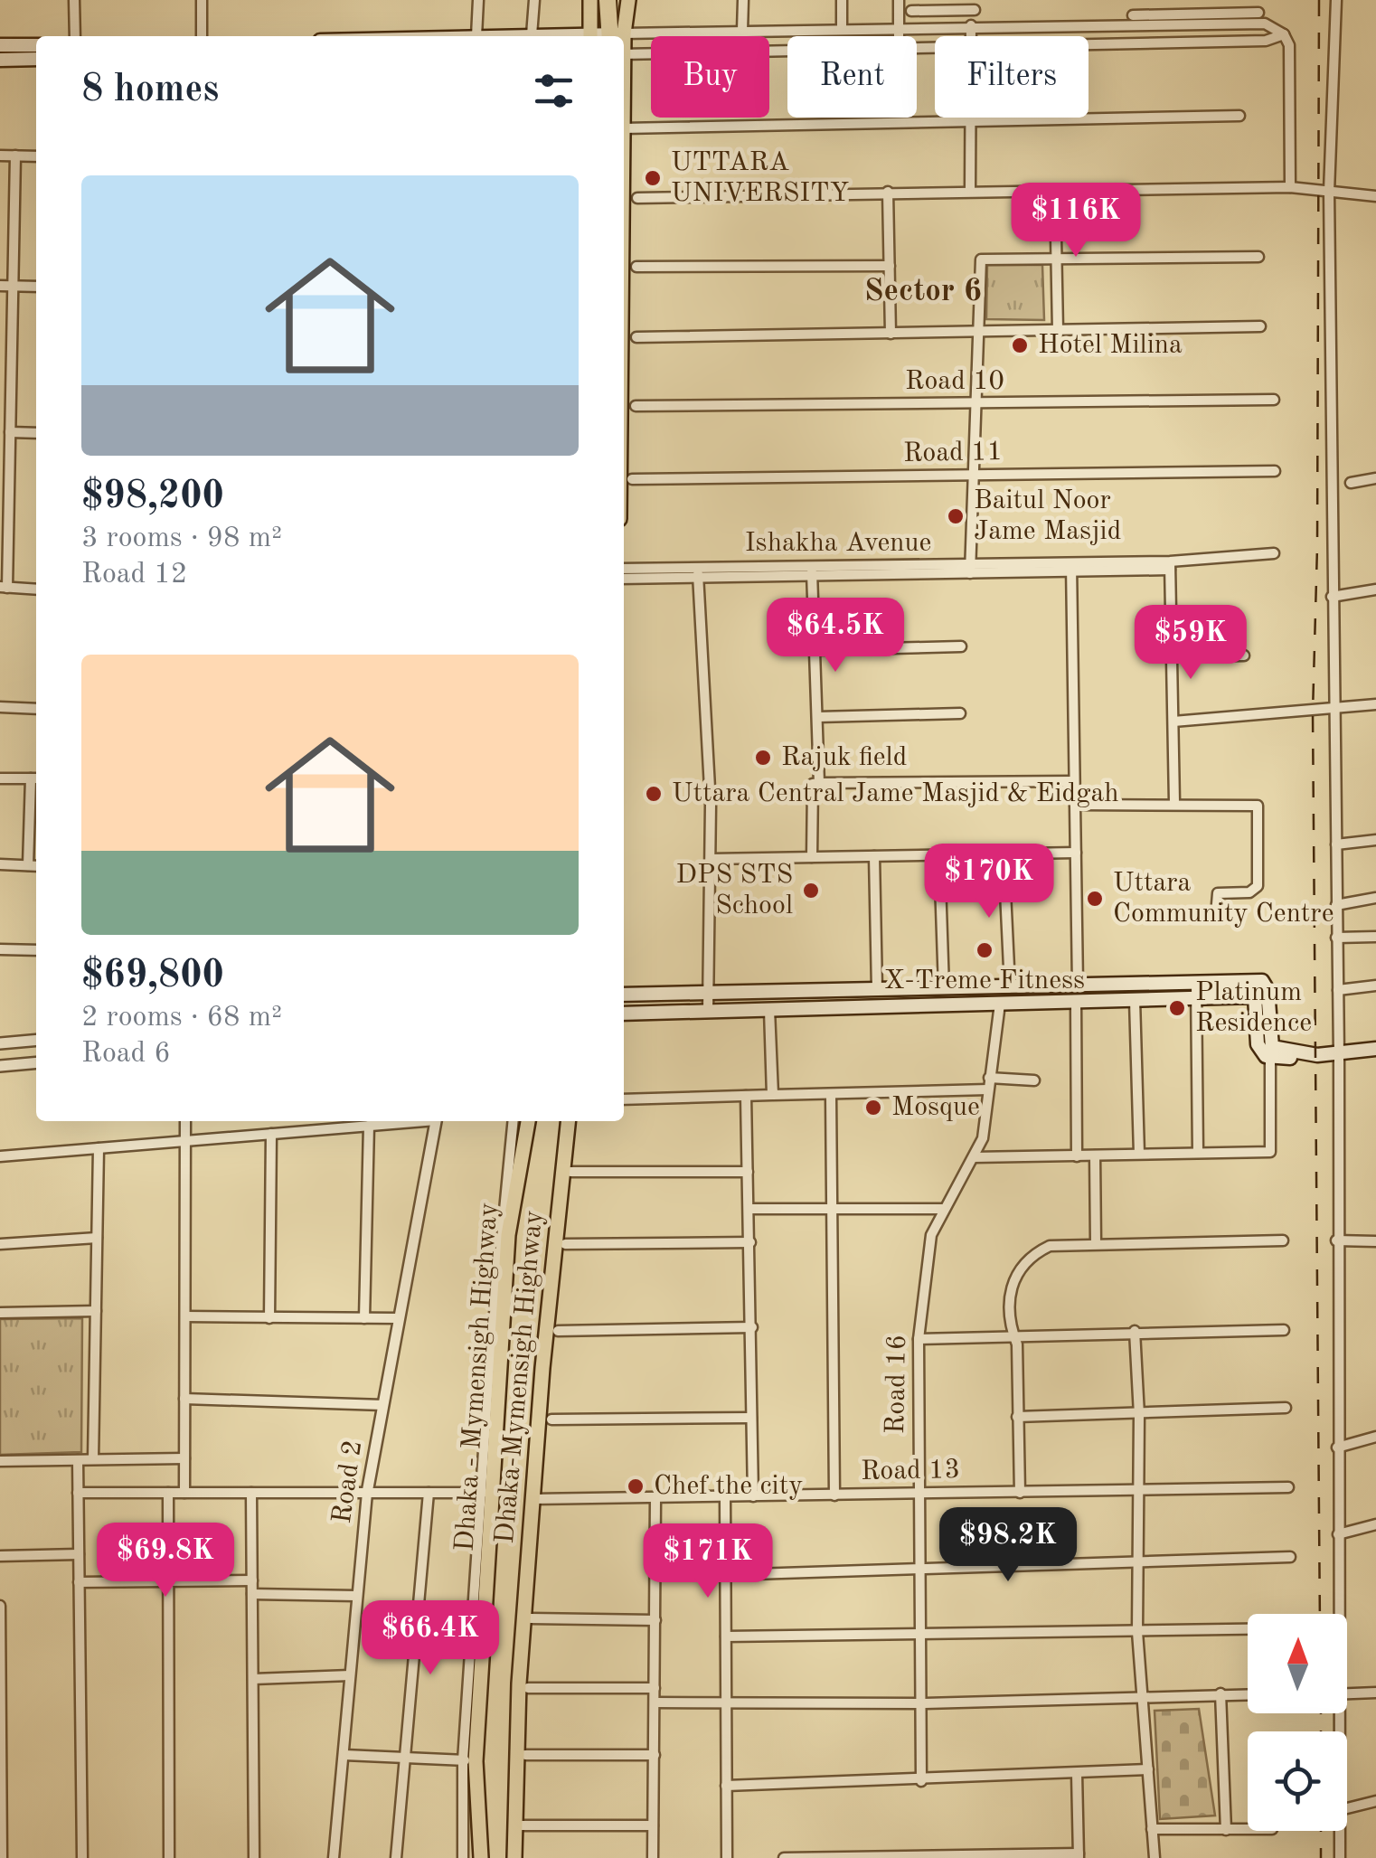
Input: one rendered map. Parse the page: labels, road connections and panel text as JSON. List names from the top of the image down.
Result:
{
  "streets": {
    "highway": ["Dhaka - Mymensigh Highway", "Dhaka-Mymensigh Highway"],
    "street": [
      "Road 10",
      "Road 11",
      "Ishakha Avenue",
      "Road 16",
      "Road 13",
      "Road 2"
    ]
  },
  "crossings": [
    ["Dhaka-Mymensigh Highway", "Road 13"],
    ["Road 16", "Road 13"]
  ],
  "districts": ["Sector 6"],
  "places": [
    "UTTARA UNIVERSITY",
    "Hotel Milina",
    "Baitul Noor Jame Masjid",
    "Rajuk field",
    "Uttara Central Jame Masjid & Eidgah",
    "DPS STS School",
    "Uttara Community Centre",
    "X-Treme Fitness",
    "Platinum Residence",
    "Mosque",
    "Chef the city"
  ],
  "north": "top",
  "page": {
    "chip": ["Buy", "Rent", "Filters"],
    "heading": "8 homes",
    "list": [
      {
        "name": "$98,200",
        "note": "3 rooms · 98 m² · Road 12"
      },
      {
        "name": "$69,800",
        "note": "2 rooms · 68 m² · Road 6"
      }
    ],
    "price": [
      "$116K",
      "$64.5K",
      "$59K",
      "$170K",
      "$98.2K",
      "$69.8K",
      "$171K",
      "$66.4K"
    ]
  }
}
